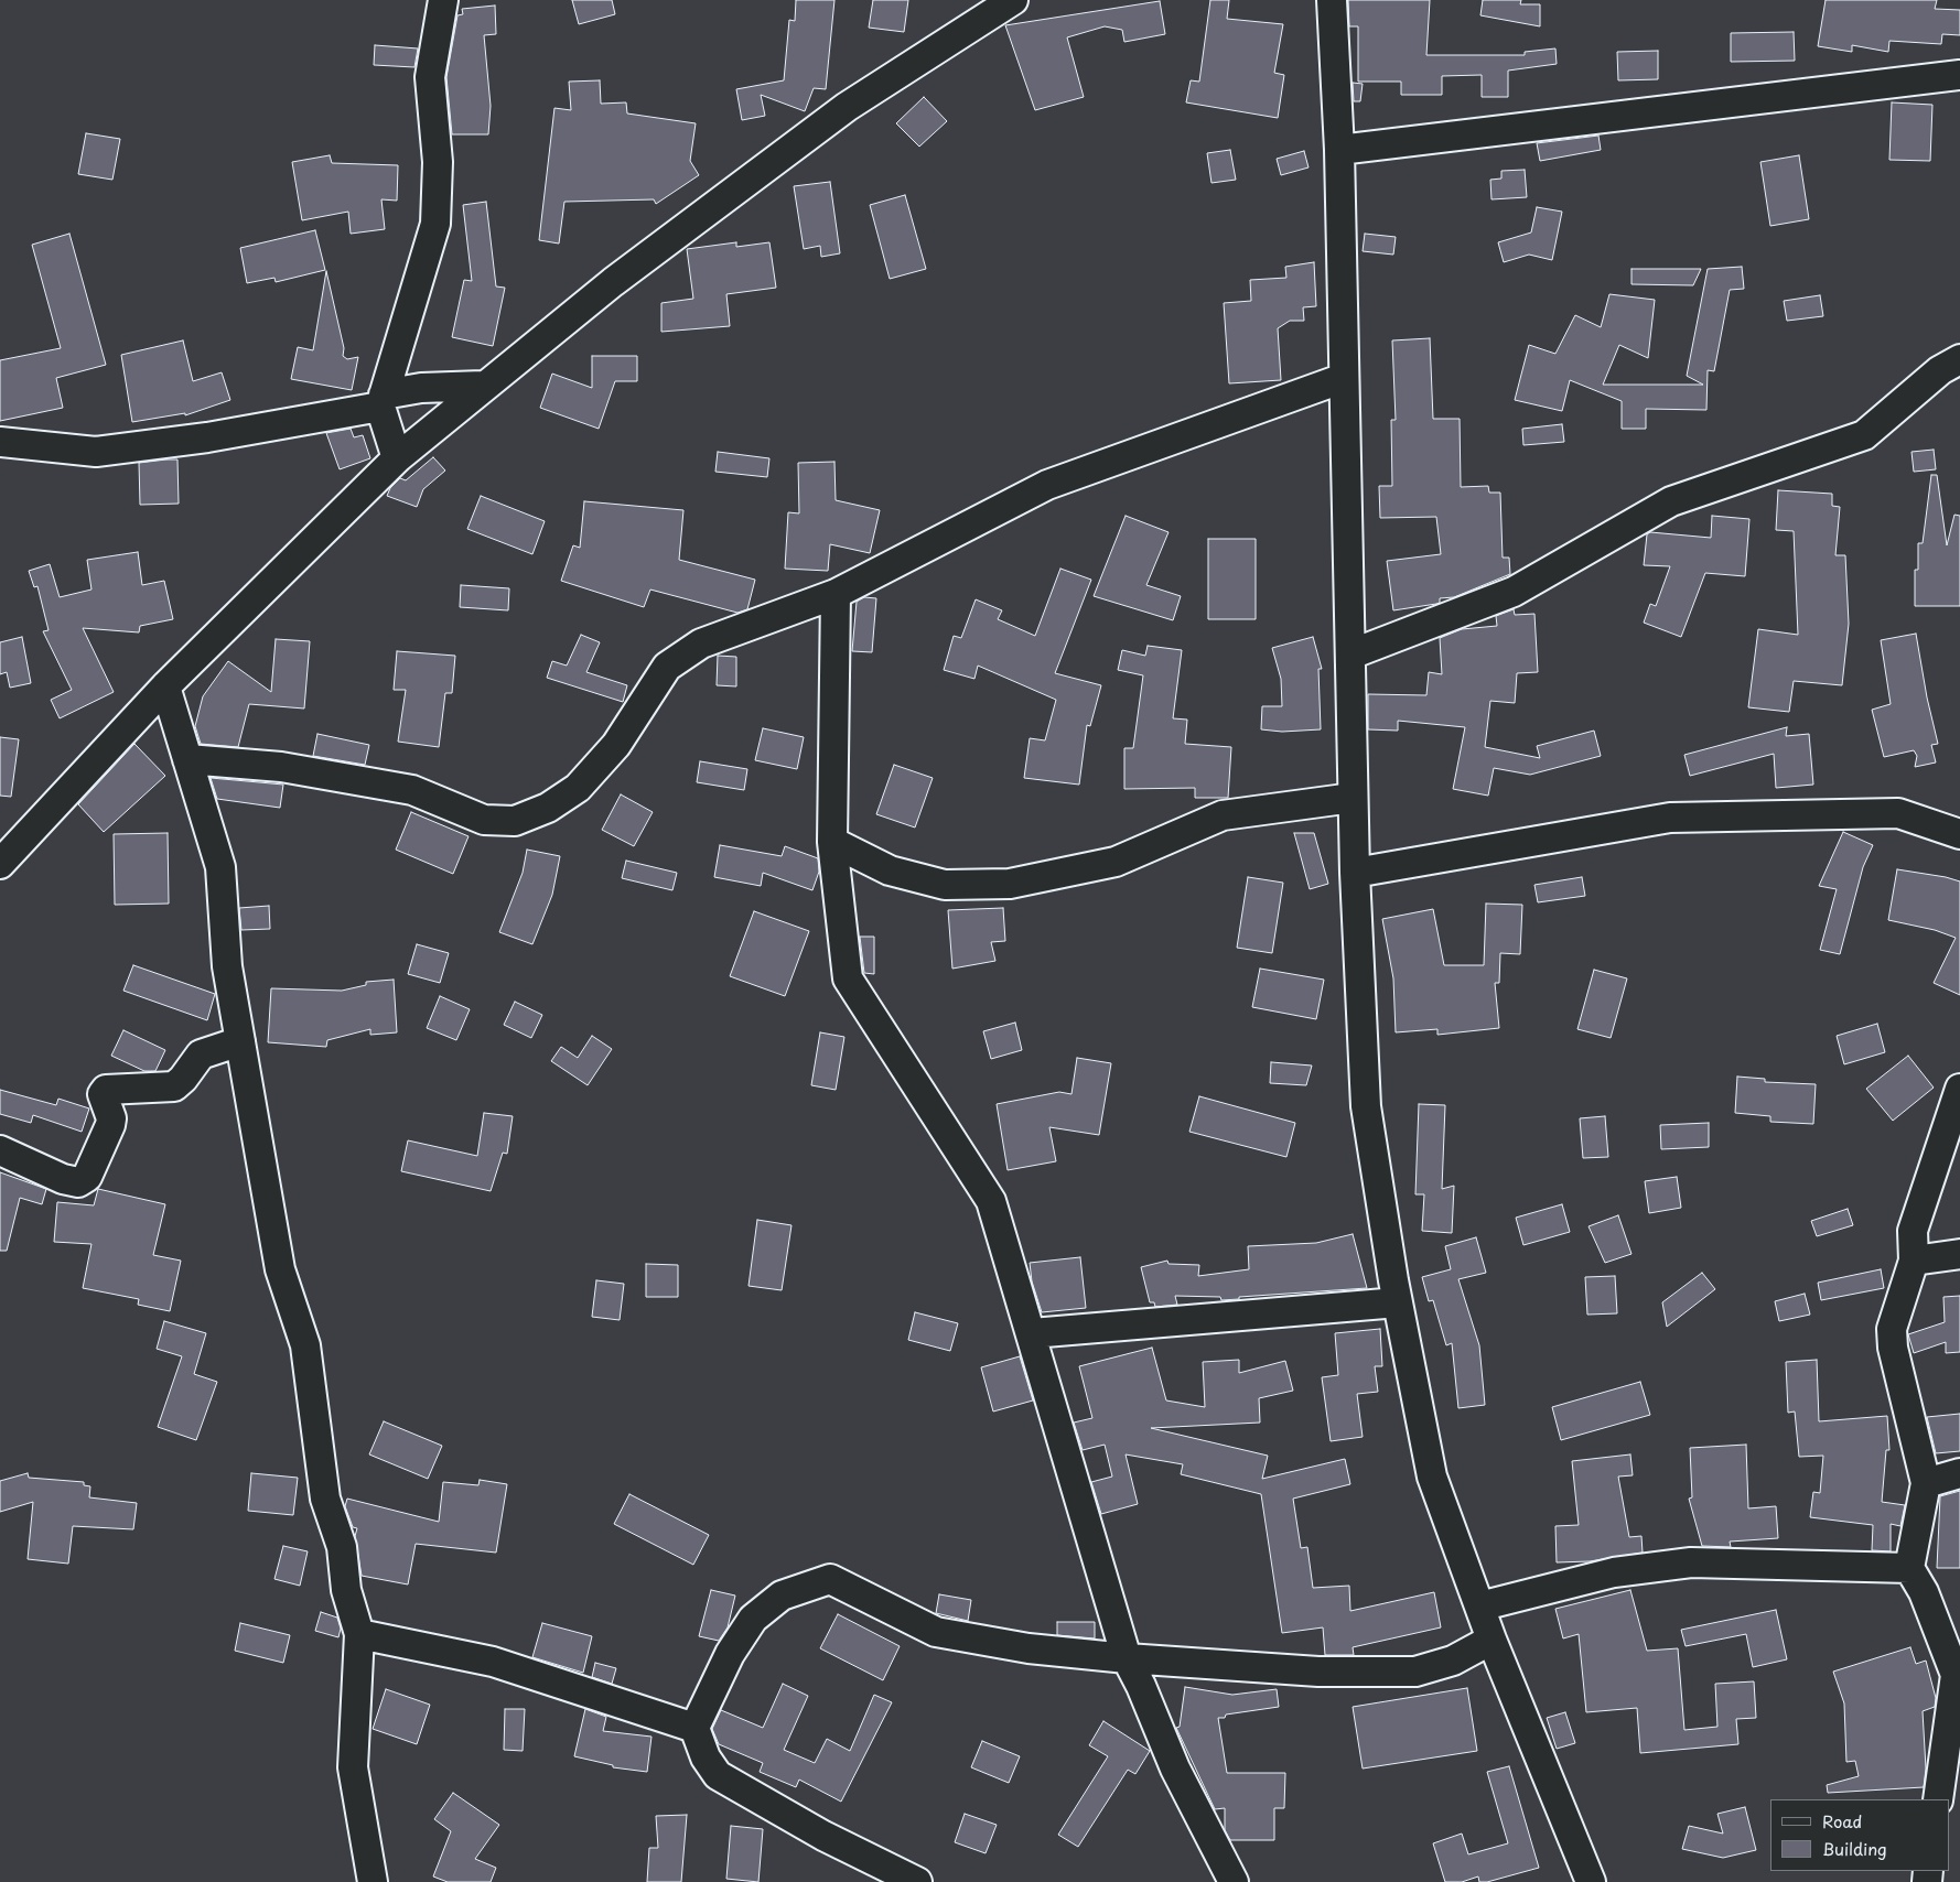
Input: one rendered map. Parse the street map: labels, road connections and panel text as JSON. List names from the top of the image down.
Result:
{
  "legend": ["Road", "Building"]
}
